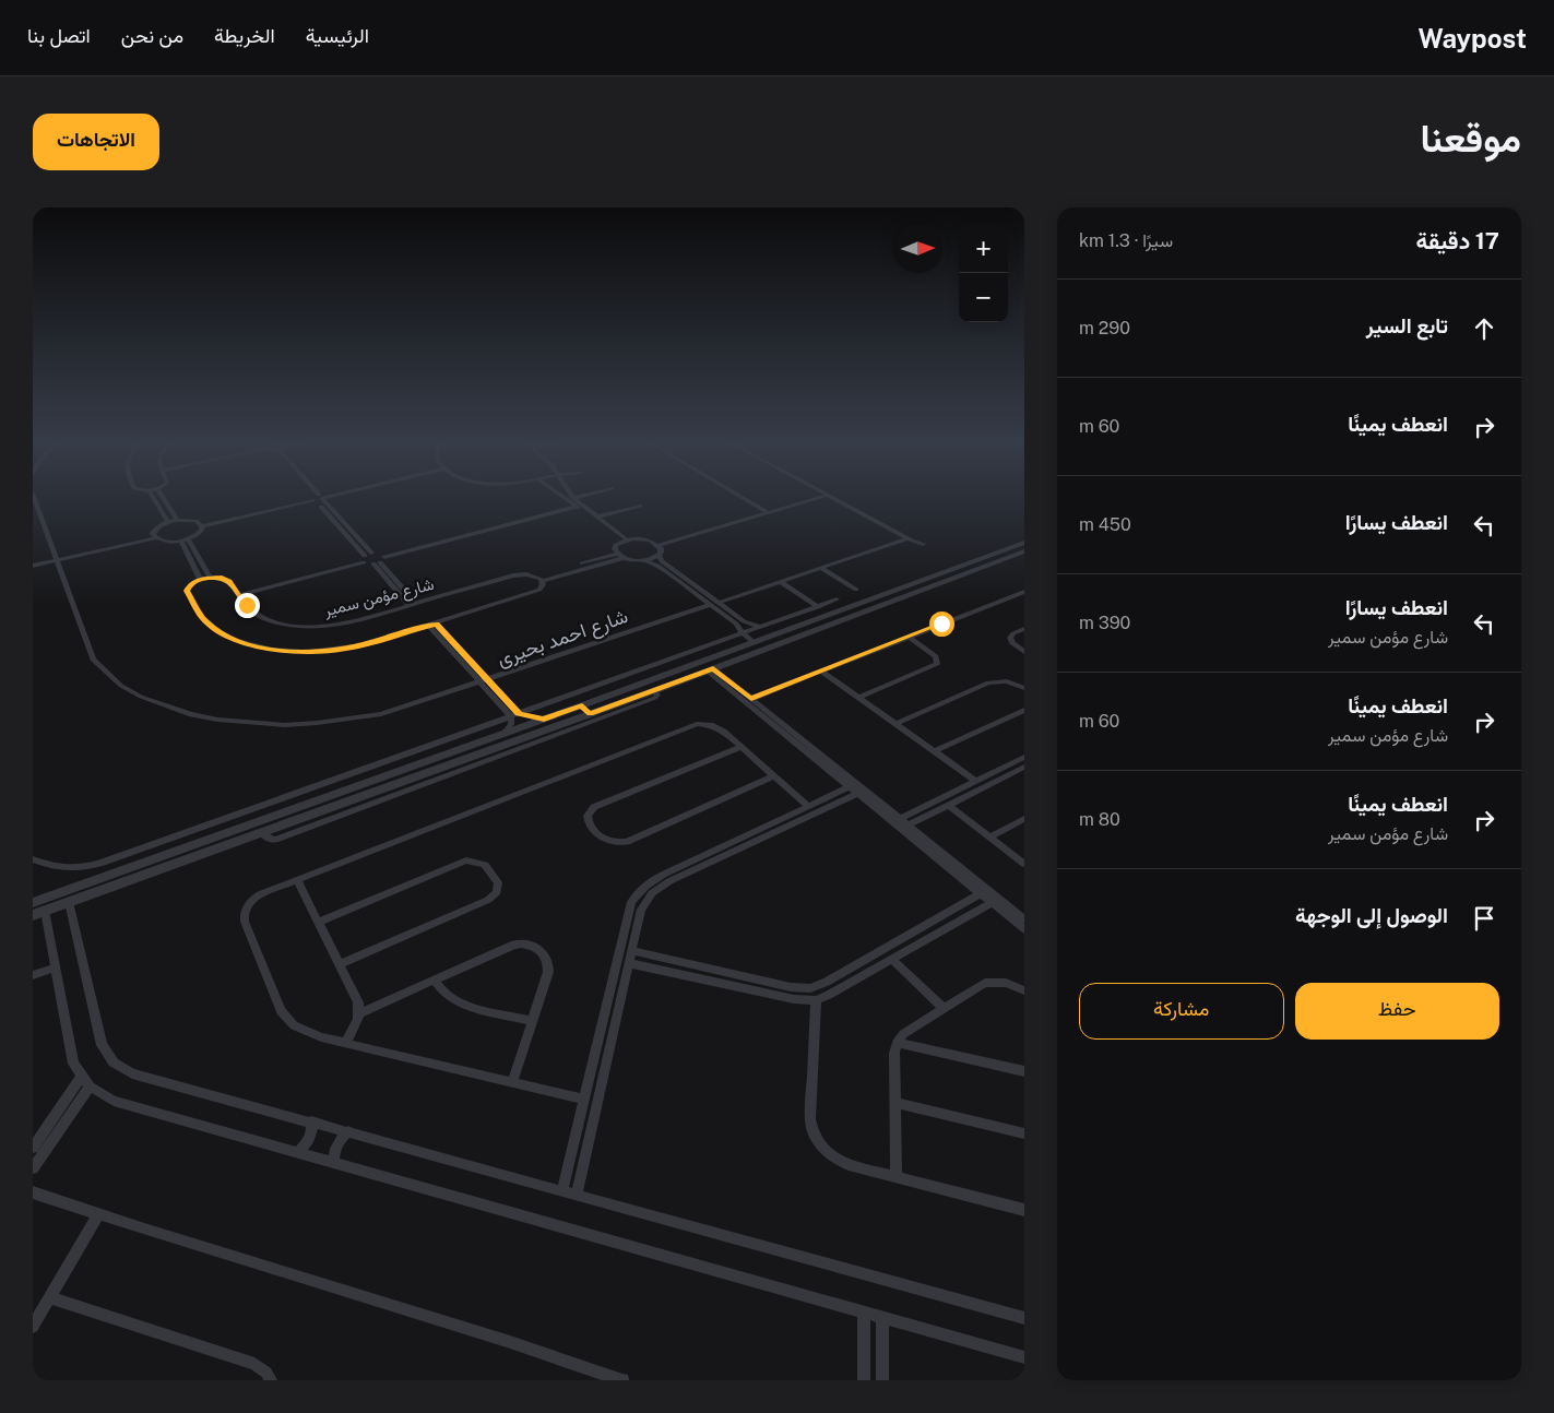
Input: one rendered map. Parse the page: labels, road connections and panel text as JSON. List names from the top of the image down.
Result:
{
  "streets": {
    "street": ["شارع مؤمن سمير", "شارع احمد بحيرى"]
  },
  "north": "right",
  "page": {
    "header": "Waypost",
    "nav": [
      "الرئيسية",
      "الخريطة",
      "من نحن",
      "اتصل بنا"
    ],
    "title": "موقعنا",
    "buttons": [
      "الاتجاهات",
      ["حفظ", "مشاركة"]
    ],
    "heading": ["17 دقيقة", "سيرًا · 1.3 km"],
    "map_buttons": ["+", "−"],
    "list": [
      ["تابع السير", "290 m"],
      ["انعطف يمينًا", "60 m"],
      ["انعطف يسارًا", "450 m"],
      ["انعطف يسارًا", "شارع مؤمن سمير", "390 m"],
      ["انعطف يمينًا", "شارع مؤمن سمير", "60 m"],
      ["انعطف يمينًا", "شارع مؤمن سمير", "80 m"],
      "الوصول إلى الوجهة"
    ]
  }
}
